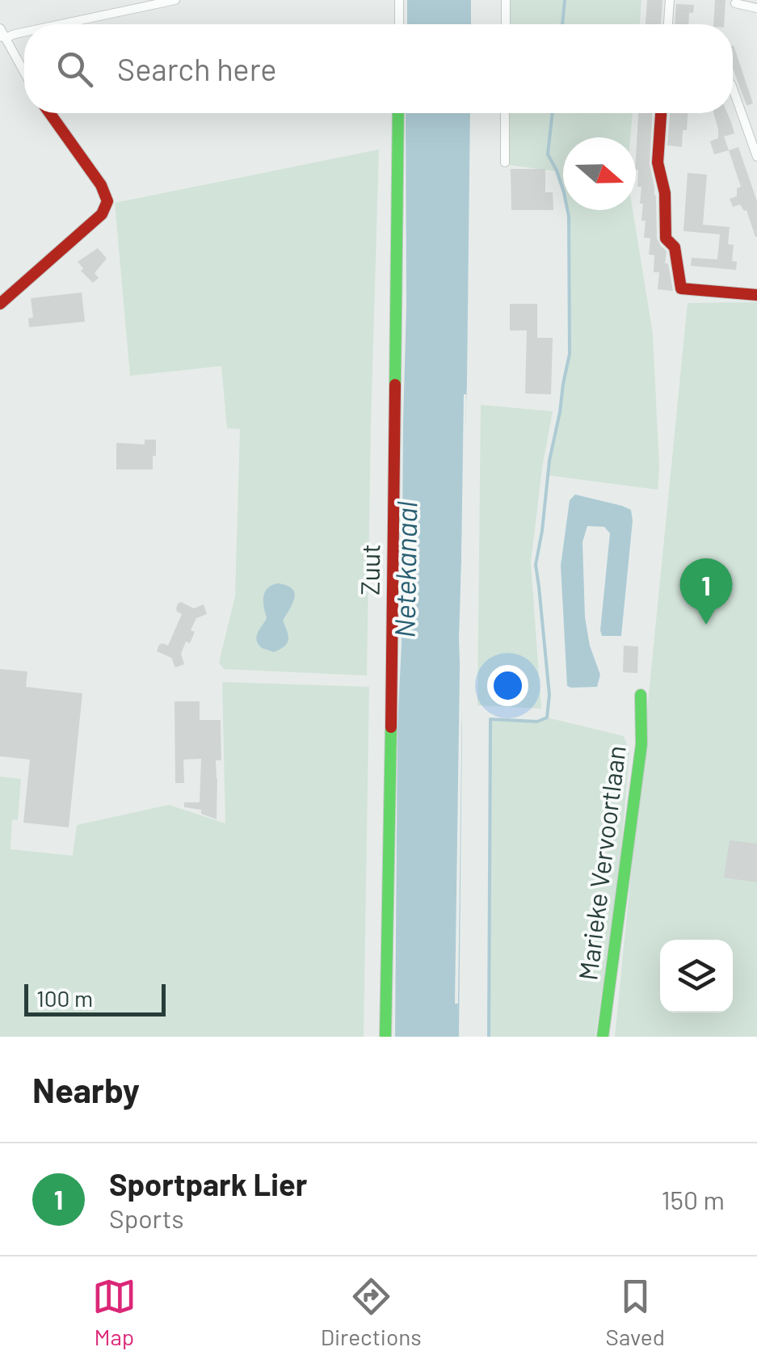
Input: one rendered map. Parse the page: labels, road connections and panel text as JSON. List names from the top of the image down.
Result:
{
  "streets": {
    "street": ["Zuut", "Marieke Vervoortlaan"]
  },
  "water": ["Netekanaal"],
  "scale_bar": "100 m",
  "north": "right",
  "page": {
    "search": "Search here",
    "pins": "1",
    "scale": "100 m",
    "heading": "Nearby",
    "list": [
      {
        "mark": "1",
        "name": "Sportpark Lier",
        "note": "Sports",
        "value": "150 m"
      }
    ],
    "nav": ["Map", "Directions", "Saved"]
  }
}
